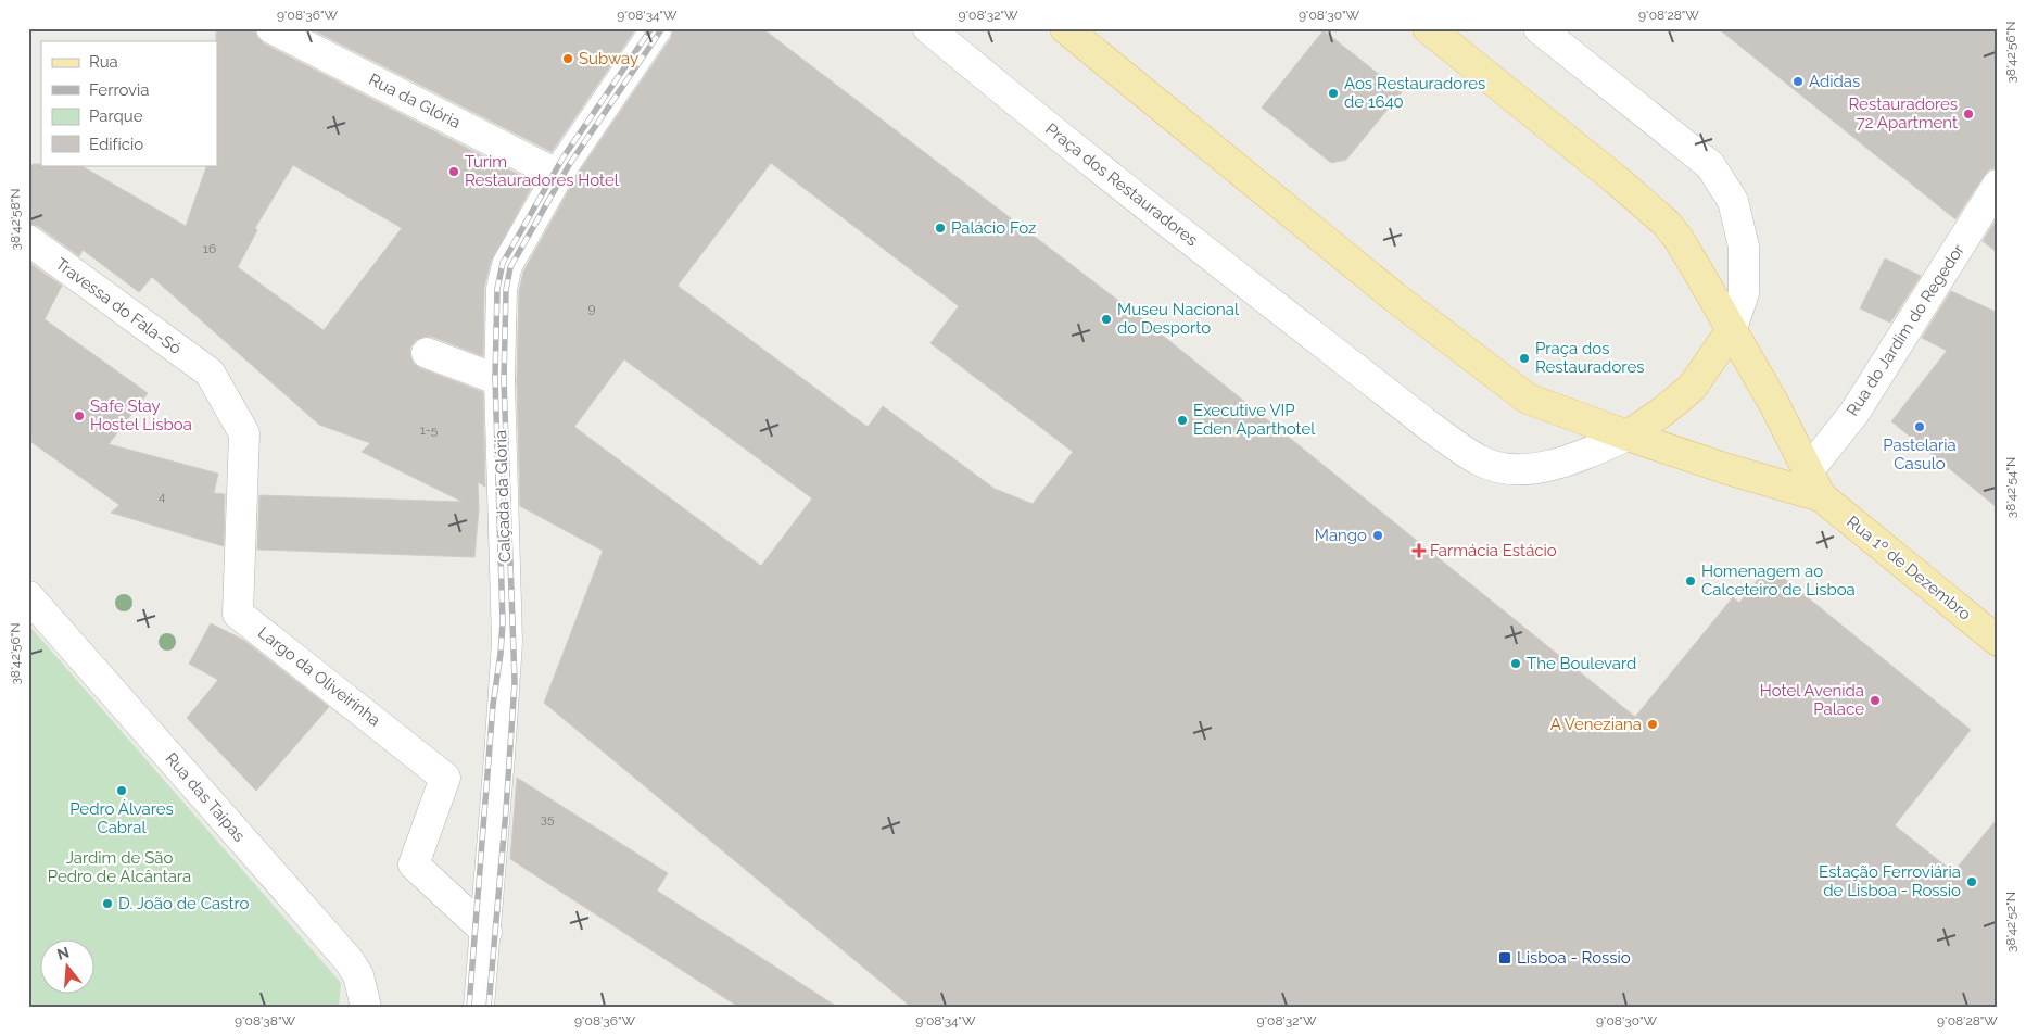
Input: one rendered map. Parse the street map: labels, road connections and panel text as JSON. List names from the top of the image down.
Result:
{
  "streets": {
    "main road": ["Praça dos Restauradores", "Rua 1º de Dezembro"],
    "street": [
      "Rua da Glória",
      "Travessa do Fala-Só",
      "Rua do Jardim do Regedor",
      "Calçada da Glória",
      "Largo da Oliveirinha",
      "Rua das Taipas"
    ]
  },
  "crossings": [
    ["Rua da Glória", "Calçada da Glória"],
    ["Travessa do Fala-Só", "Largo da Oliveirinha"],
    ["Rua do Jardim do Regedor", "Rua 1º de Dezembro"],
    ["Calçada da Glória", "Largo da Oliveirinha"]
  ],
  "parks": ["Jardim de São Pedro de Alcântara"],
  "places": {
    "other": [
      "Subway",
      "Adidas",
      "Aos Restauradores de 1640",
      "Restauradores 72 Apartment",
      "Turim Restauradores Hotel",
      "Palácio Foz",
      "Museu Nacional do Desporto",
      "Praça dos Restauradores",
      "Safe Stay Hostel Lisboa",
      "Executive VIP Eden Aparthotel",
      "Pastelaria Casulo",
      "Mango",
      "Homenagem ao Calceteiro de Lisboa",
      "The Boulevard",
      "Hotel Avenida Palace",
      "A Veneziana",
      "Pedro Álvares Cabral",
      "Estação Ferroviária de Lisboa - Rossio",
      "D. João de Castro"
    ],
    "health": ["Farmácia Estácio"],
    "transit": ["Lisboa - Rossio"]
  },
  "house_numbers": [
    "16",
    "9",
    "1-5",
    "4",
    "35"
  ],
  "legend": [
    "Rua",
    "Ferrovia",
    "Parque",
    "Edifício"
  ],
  "north": "top",
  "coordinates": [
    "9°08'36\"W",
    "9°08'34\"W",
    "9°08'32\"W",
    "9°08'30\"W",
    "9°08'28\"W",
    "38°42'56\"N",
    "38°42'58\"N",
    "38°42'54\"N",
    "38°42'52\"N",
    "9°08'38\"W"
  ]
}
